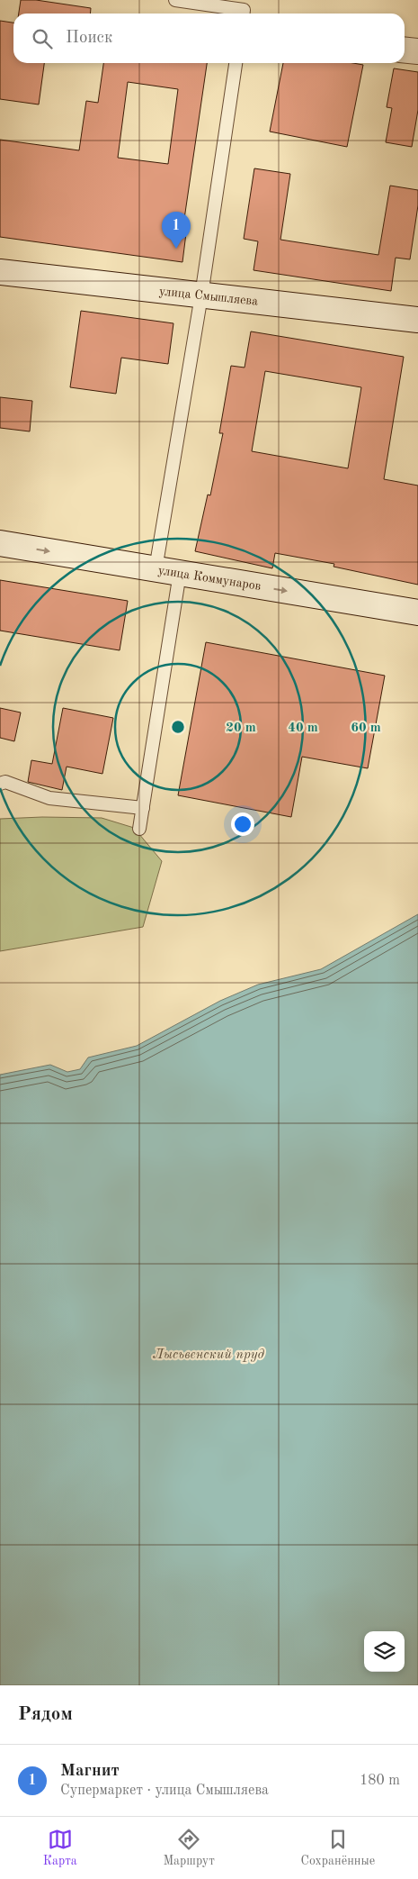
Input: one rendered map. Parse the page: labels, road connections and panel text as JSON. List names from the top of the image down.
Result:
{
  "streets": {
    "street": ["улица Смышляева", "улица Коммунаров"]
  },
  "one_way": ["улица Коммунаров"],
  "water": ["Лысьвенский пруд"],
  "page": {
    "search": "Поиск",
    "pins": "1",
    "heading": "Рядом",
    "list": [
      {
        "mark": "1",
        "name": "Магнит",
        "note": "Супермаркет · улица Смышляева",
        "value": "180 m"
      }
    ],
    "nav": ["Карта", "Маршрут", "Сохранённые"]
  },
  "rings": ["20 m", "40 m", "60 m"]
}
